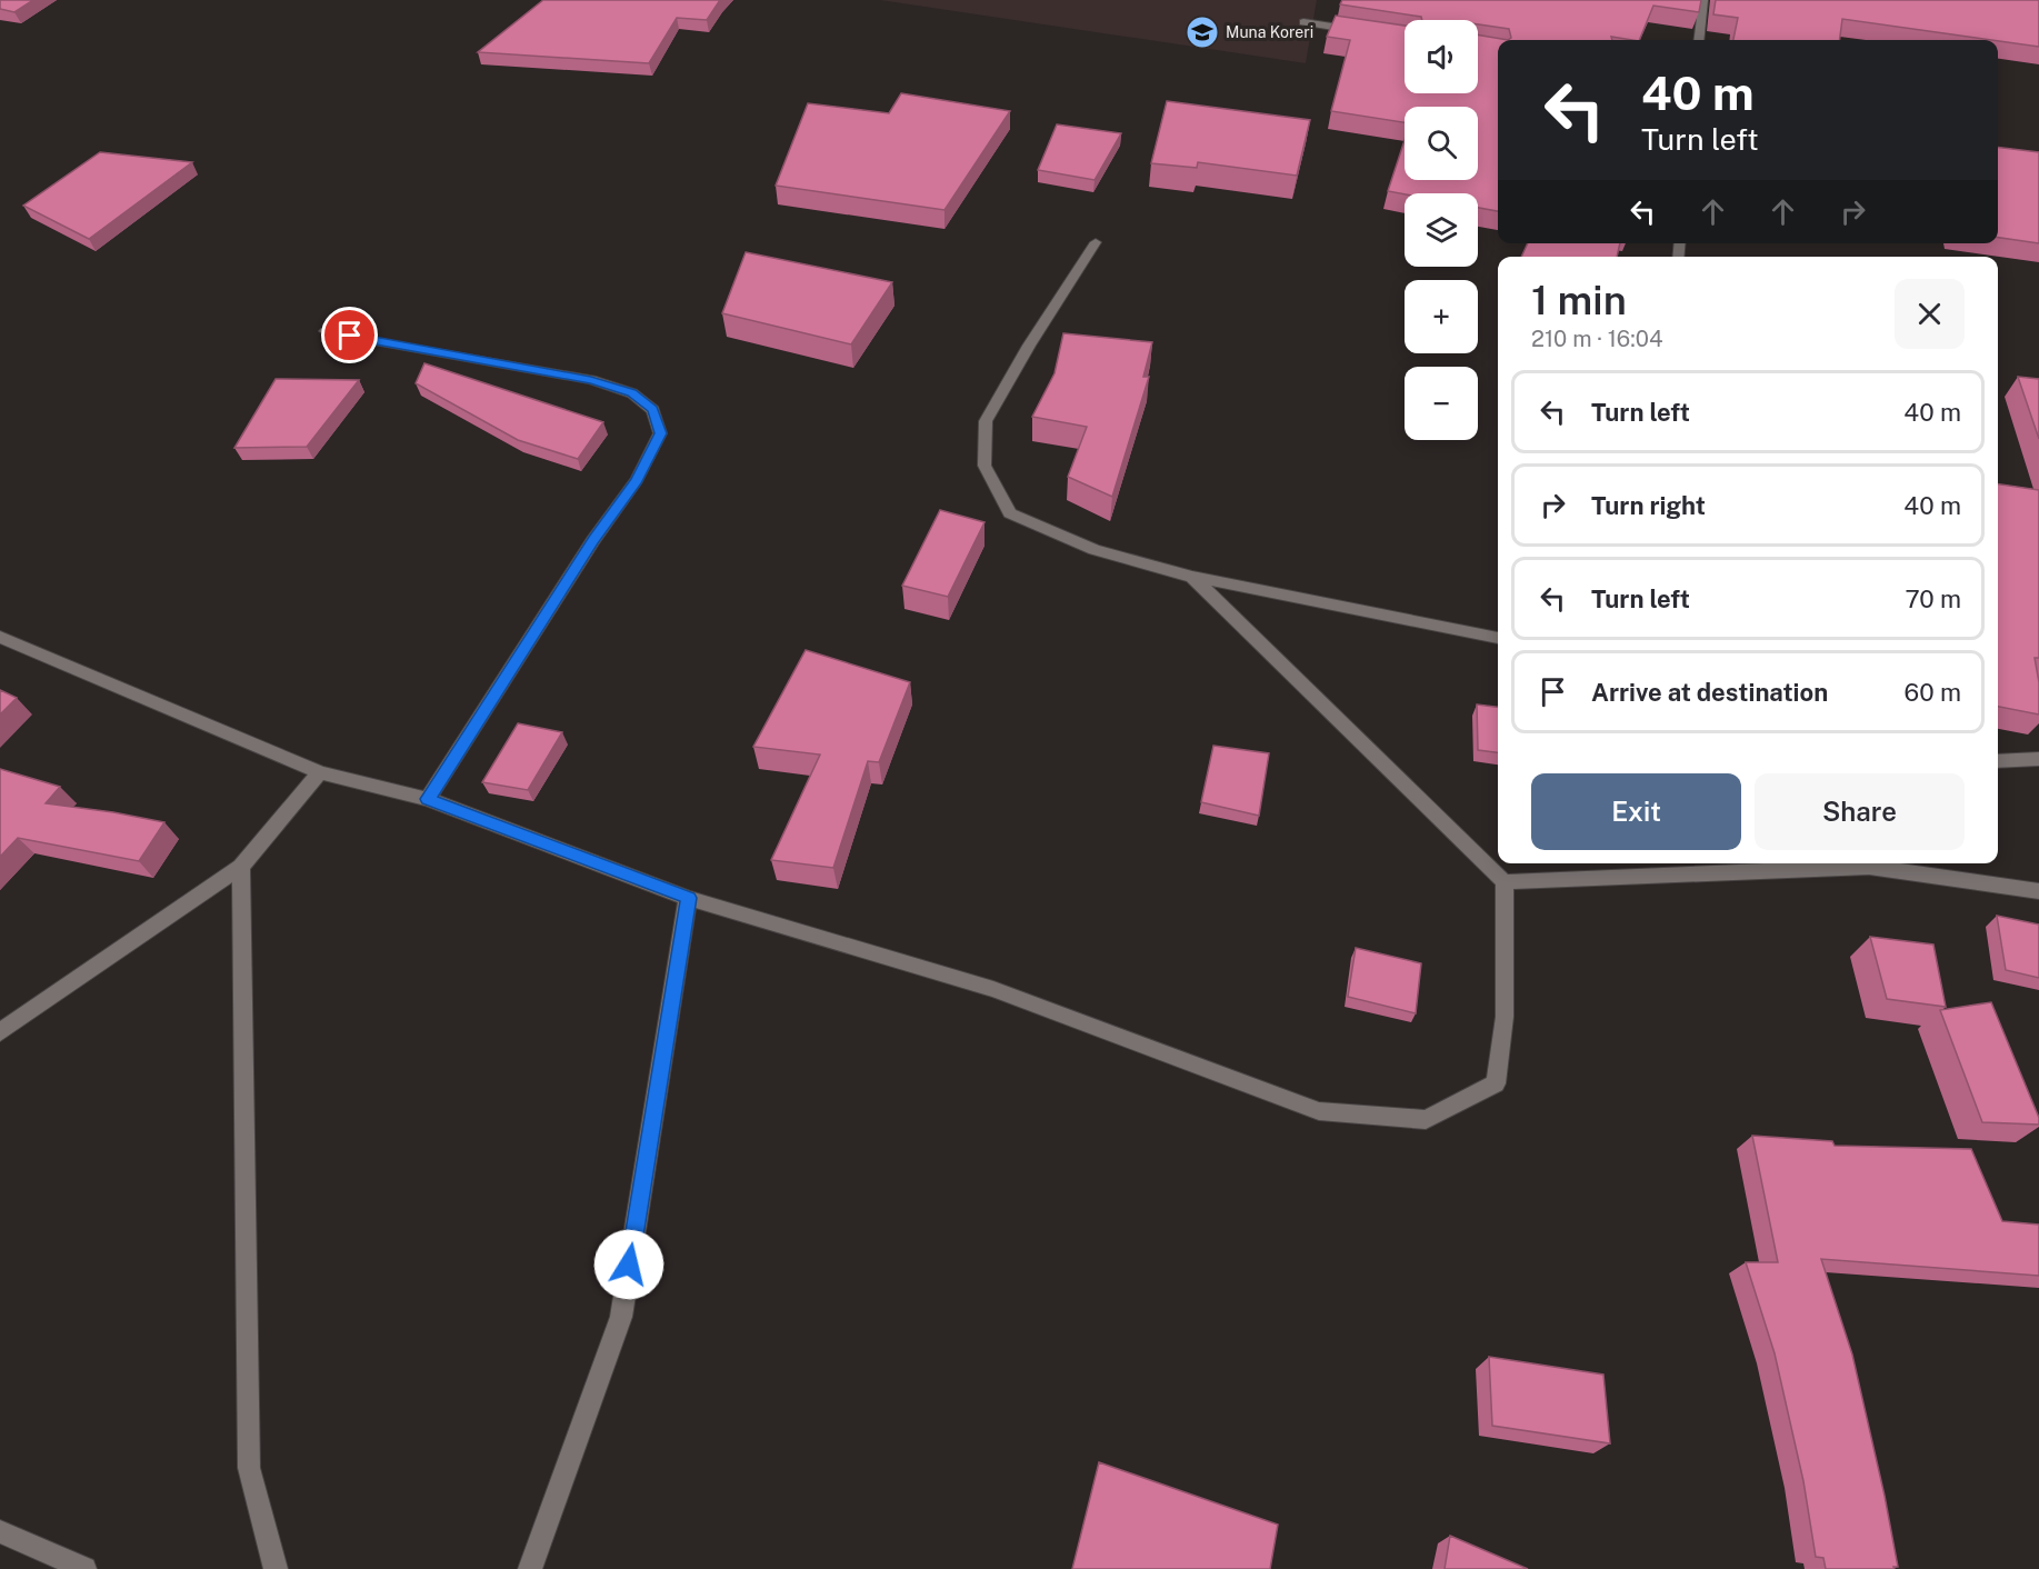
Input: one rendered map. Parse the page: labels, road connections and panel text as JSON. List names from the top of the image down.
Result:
{
  "places": {
    "school or university": ["Muna Koreri"]
  },
  "page": {
    "map_buttons": ["+", "−"],
    "turn": ["40 m", "Turn left"],
    "heading": ["1 min", "210 m · 16:04"],
    "list": [
      {
        "name": "Turn left",
        "value": "40 m"
      },
      {
        "name": "Turn right",
        "value": "40 m"
      },
      {
        "name": "Turn left",
        "value": "70 m"
      },
      {
        "name": "Arrive at destination",
        "value": "60 m"
      }
    ],
    "buttons": ["Exit", "Share"]
  }
}
